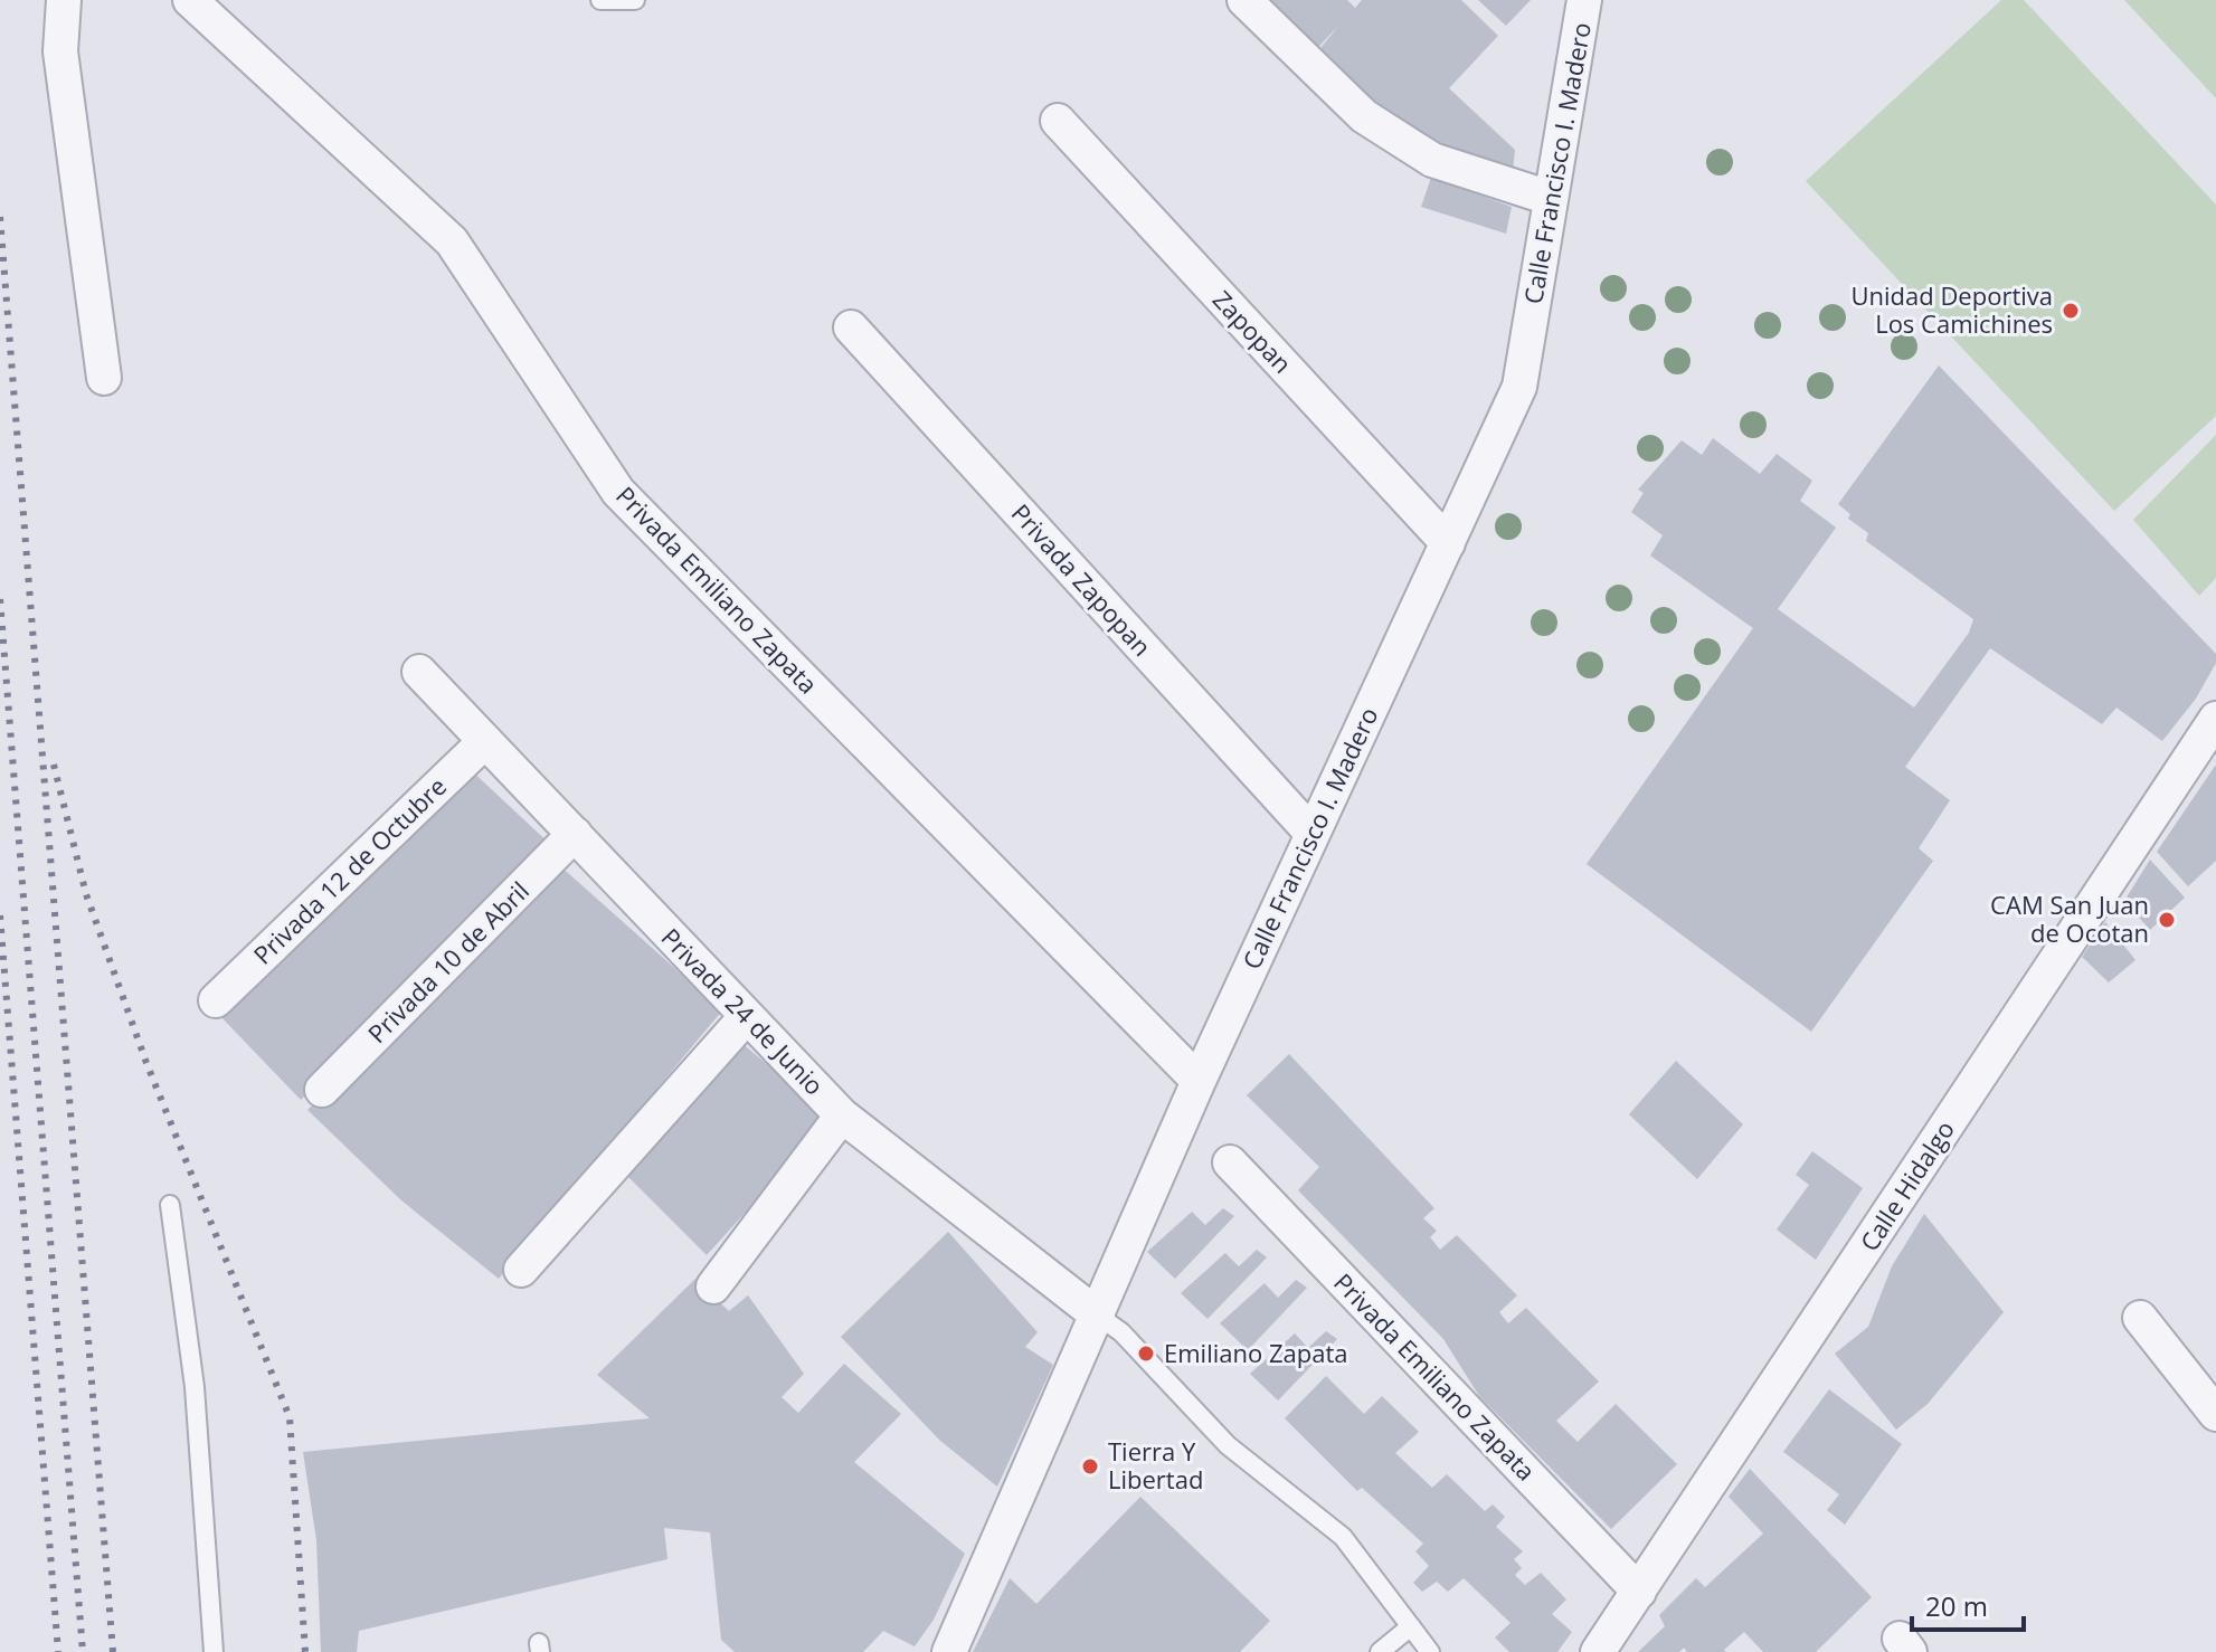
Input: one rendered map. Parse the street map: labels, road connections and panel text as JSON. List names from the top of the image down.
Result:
{
  "streets": {
    "street": [
      "Calle Francisco I. Madero",
      "Zapopan",
      "Privada Zapopan",
      "Privada Emiliano Zapata",
      "Privada 12 de Octubre",
      "Privada 10 de Abril",
      "Privada 24 de Junio",
      "Calle Hidalgo"
    ]
  },
  "crossings": [
    ["Calle Francisco I. Madero", "Zapopan"],
    ["Calle Francisco I. Madero", "Privada Zapopan"],
    ["Calle Francisco I. Madero", "Privada Emiliano Zapata"],
    ["Calle Francisco I. Madero", "Privada 24 de Junio"],
    ["Privada Emiliano Zapata", "Calle Hidalgo"],
    ["Privada 12 de Octubre", "Privada 24 de Junio"],
    ["Privada 10 de Abril", "Privada 24 de Junio"]
  ],
  "places": [
    "Unidad Deportiva Los Camichines",
    "CAM San Juan de Ocotan",
    "Emiliano Zapata",
    "Tierra Y Libertad"
  ],
  "scale_bar": "20 m"
}
